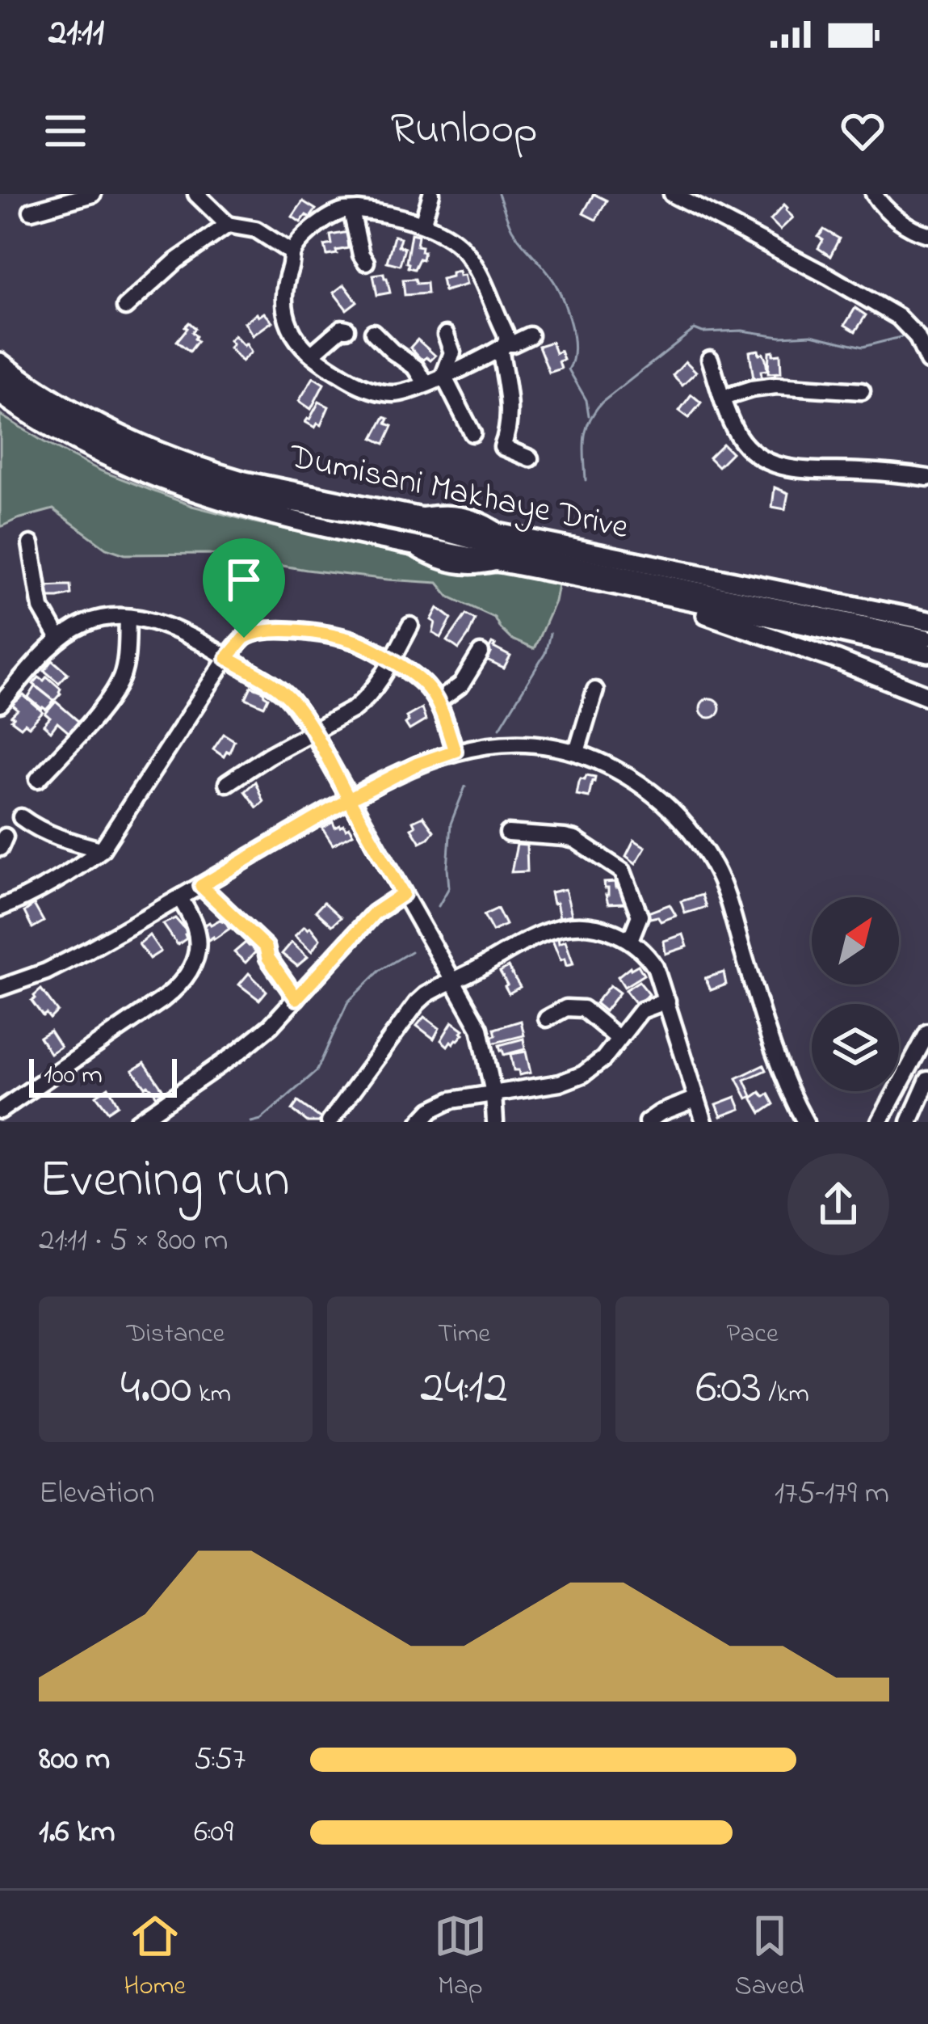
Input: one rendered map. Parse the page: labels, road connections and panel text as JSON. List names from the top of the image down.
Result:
{
  "streets": {
    "main road": ["Dumisani Makhaye Drive"]
  },
  "scale_bar": "100 m",
  "north": "top right",
  "page": {
    "status": "21:11",
    "header": "Runloop",
    "scale": "100 m",
    "heading": ["Evening run", "21:11 · 5 × 800 m"],
    "stats": [
      ["Distance", "4.00 km"],
      ["Time", "24:12"],
      ["Pace", "6:03 /km"]
    ],
    "chart": ["Elevation", "175–179 m"],
    "list": [
      {
        "name": "800 m",
        "note": "5:57"
      },
      {
        "name": "1.6 km",
        "note": "6:09"
      }
    ],
    "tabs": ["Home", "Map", "Saved"]
  }
}
